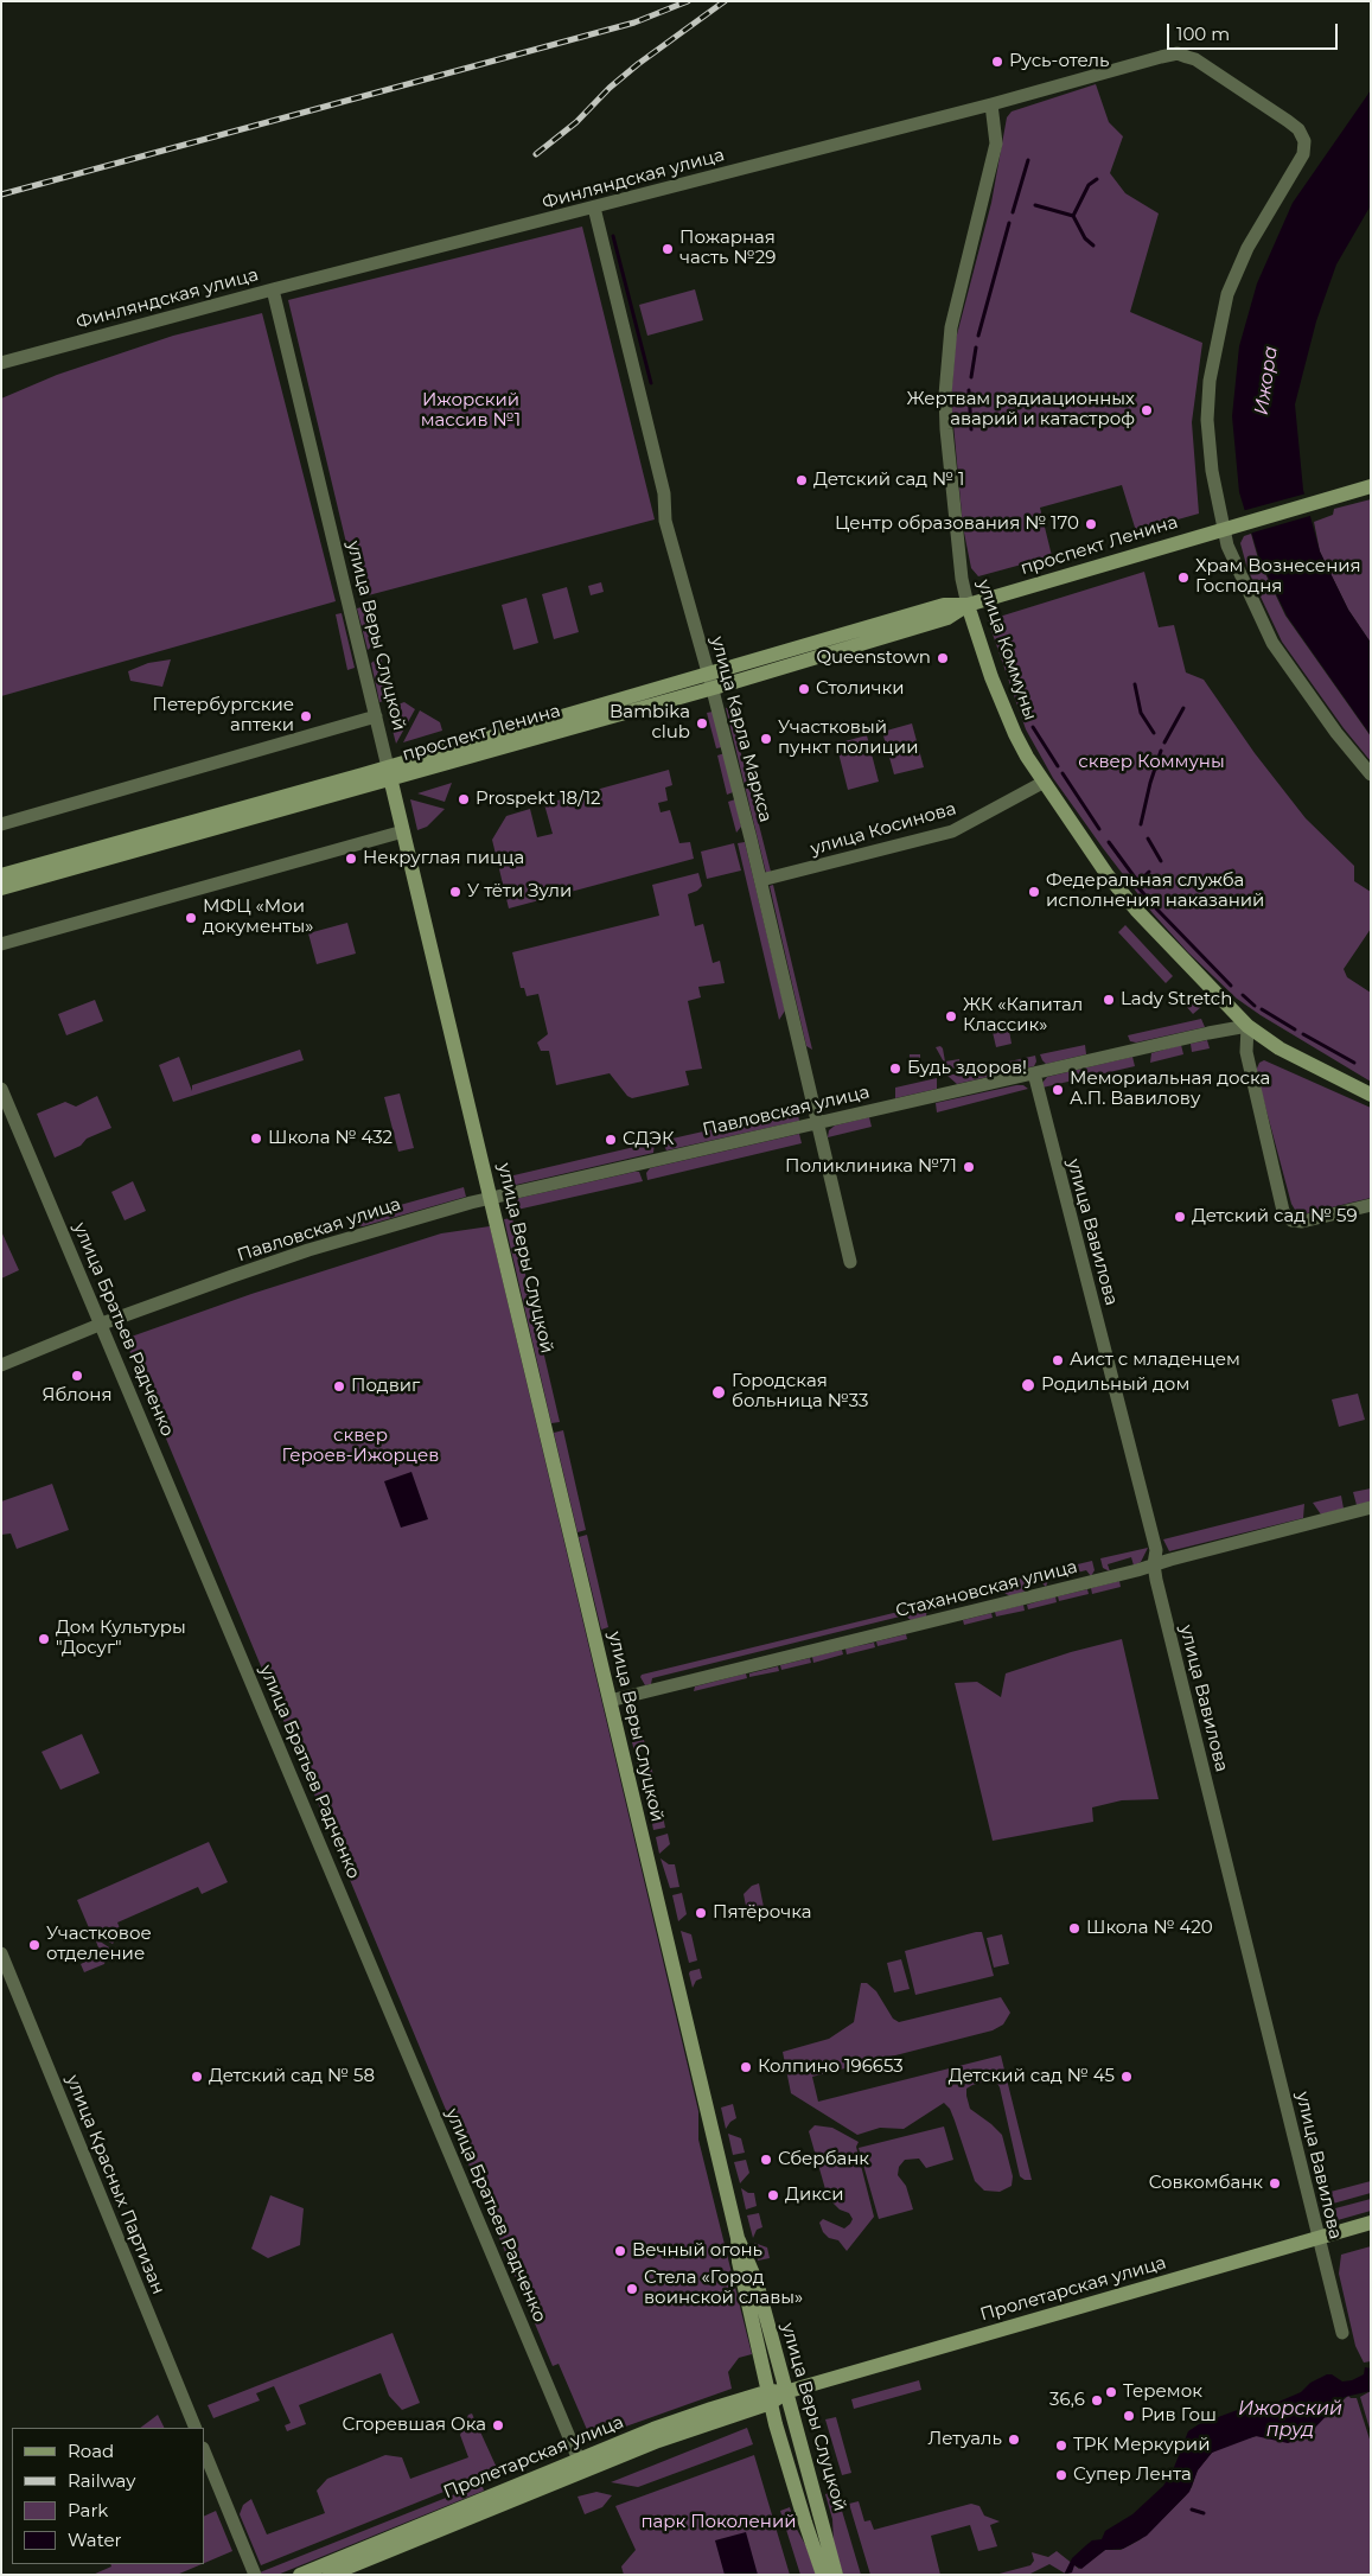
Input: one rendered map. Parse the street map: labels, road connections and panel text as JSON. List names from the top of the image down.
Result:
{
  "streets": {
    "main road": [
      "проспект Ленина",
      "улица Веры Слуцкой",
      "улица Коммуны",
      "Пролетарская улица"
    ],
    "street": [
      "Финляндская улица",
      "улица Карла Маркса",
      "улица Косинова",
      "Павловская улица",
      "улица Вавилова",
      "улица Братьев Радченко",
      "Стахановская улица",
      "улица Красных Партизан"
    ]
  },
  "crossings": [
    ["Финляндская улица", "проспект Ленина"],
    ["Финляндская улица", "улица Веры Слуцкой"],
    ["Финляндская улица", "улица Коммуны"],
    ["Финляндская улица", "улица Карла Маркса"],
    ["проспект Ленина", "улица Веры Слуцкой"],
    ["проспект Ленина", "улица Коммуны"],
    ["проспект Ленина", "улица Карла Маркса"],
    ["улица Веры Слуцкой", "Павловская улица"],
    ["улица Веры Слуцкой", "Стахановская улица"],
    ["улица Веры Слуцкой", "Пролетарская улица"],
    ["улица Коммуны", "улица Косинова"],
    ["улица Коммуны", "Павловская улица"],
    ["улица Карла Маркса", "улица Косинова"],
    ["улица Карла Маркса", "Павловская улица"],
    ["Павловская улица", "улица Вавилова"],
    ["Павловская улица", "улица Братьев Радченко"],
    ["улица Вавилова", "Стахановская улица"],
    ["улица Вавилова", "Пролетарская улица"],
    ["улица Братьев Радченко", "Пролетарская улица"]
  ],
  "water": ["Ижора", "Ижорский пруд"],
  "parks": [
    "Ижорский массив №1",
    "сквер Коммуны",
    "сквер Героев-Ижорцев",
    "парк Поколений"
  ],
  "places": [
    "Русь-отель",
    "Пожарная часть №29",
    "Жертвам радиационных аварий и катастроф",
    "Детский сад № 1",
    "Центр образования № 170",
    "Храм Вознесения Господня",
    "Queenstown",
    "Столички",
    "Петербургские аптеки",
    "Bambika club",
    "Участковый пункт полиции",
    "Prospekt 18/12",
    "Некруглая пицца",
    "У тёти Зули",
    "Федеральная служба исполнения наказаний",
    "МФЦ «Мои документы»",
    "Lady Stretch",
    "ЖК «Капитал Классик»",
    "Будь здоров!",
    "Мемориальная доска А.П. Вавилову",
    "Школа № 432",
    "СДЭК",
    "Поликлиника №71",
    "Детский сад № 59",
    "Аист с младенцем",
    "Яблоня",
    "Родильный дом",
    "Подвиг",
    "Городская больница №33",
    "Дом Культуры \"Досуг\"",
    "Пятёрочка",
    "Школа № 420",
    "Участковое отделение",
    "Колпино 196653",
    "Детский сад № 58",
    "Детский сад № 45",
    "Сбербанк",
    "Совкомбанк",
    "Дикси",
    "Вечный огонь",
    "Стела «Город воинской славы»",
    "Теремок",
    "36,6",
    "Рив Гош",
    "Сгоревшая Ока",
    "Летуаль",
    "ТРК Меркурий",
    "Супер Лента"
  ],
  "legend": [
    "Road",
    "Railway",
    "Park",
    "Water"
  ],
  "scale_bar": "100 m"
}
